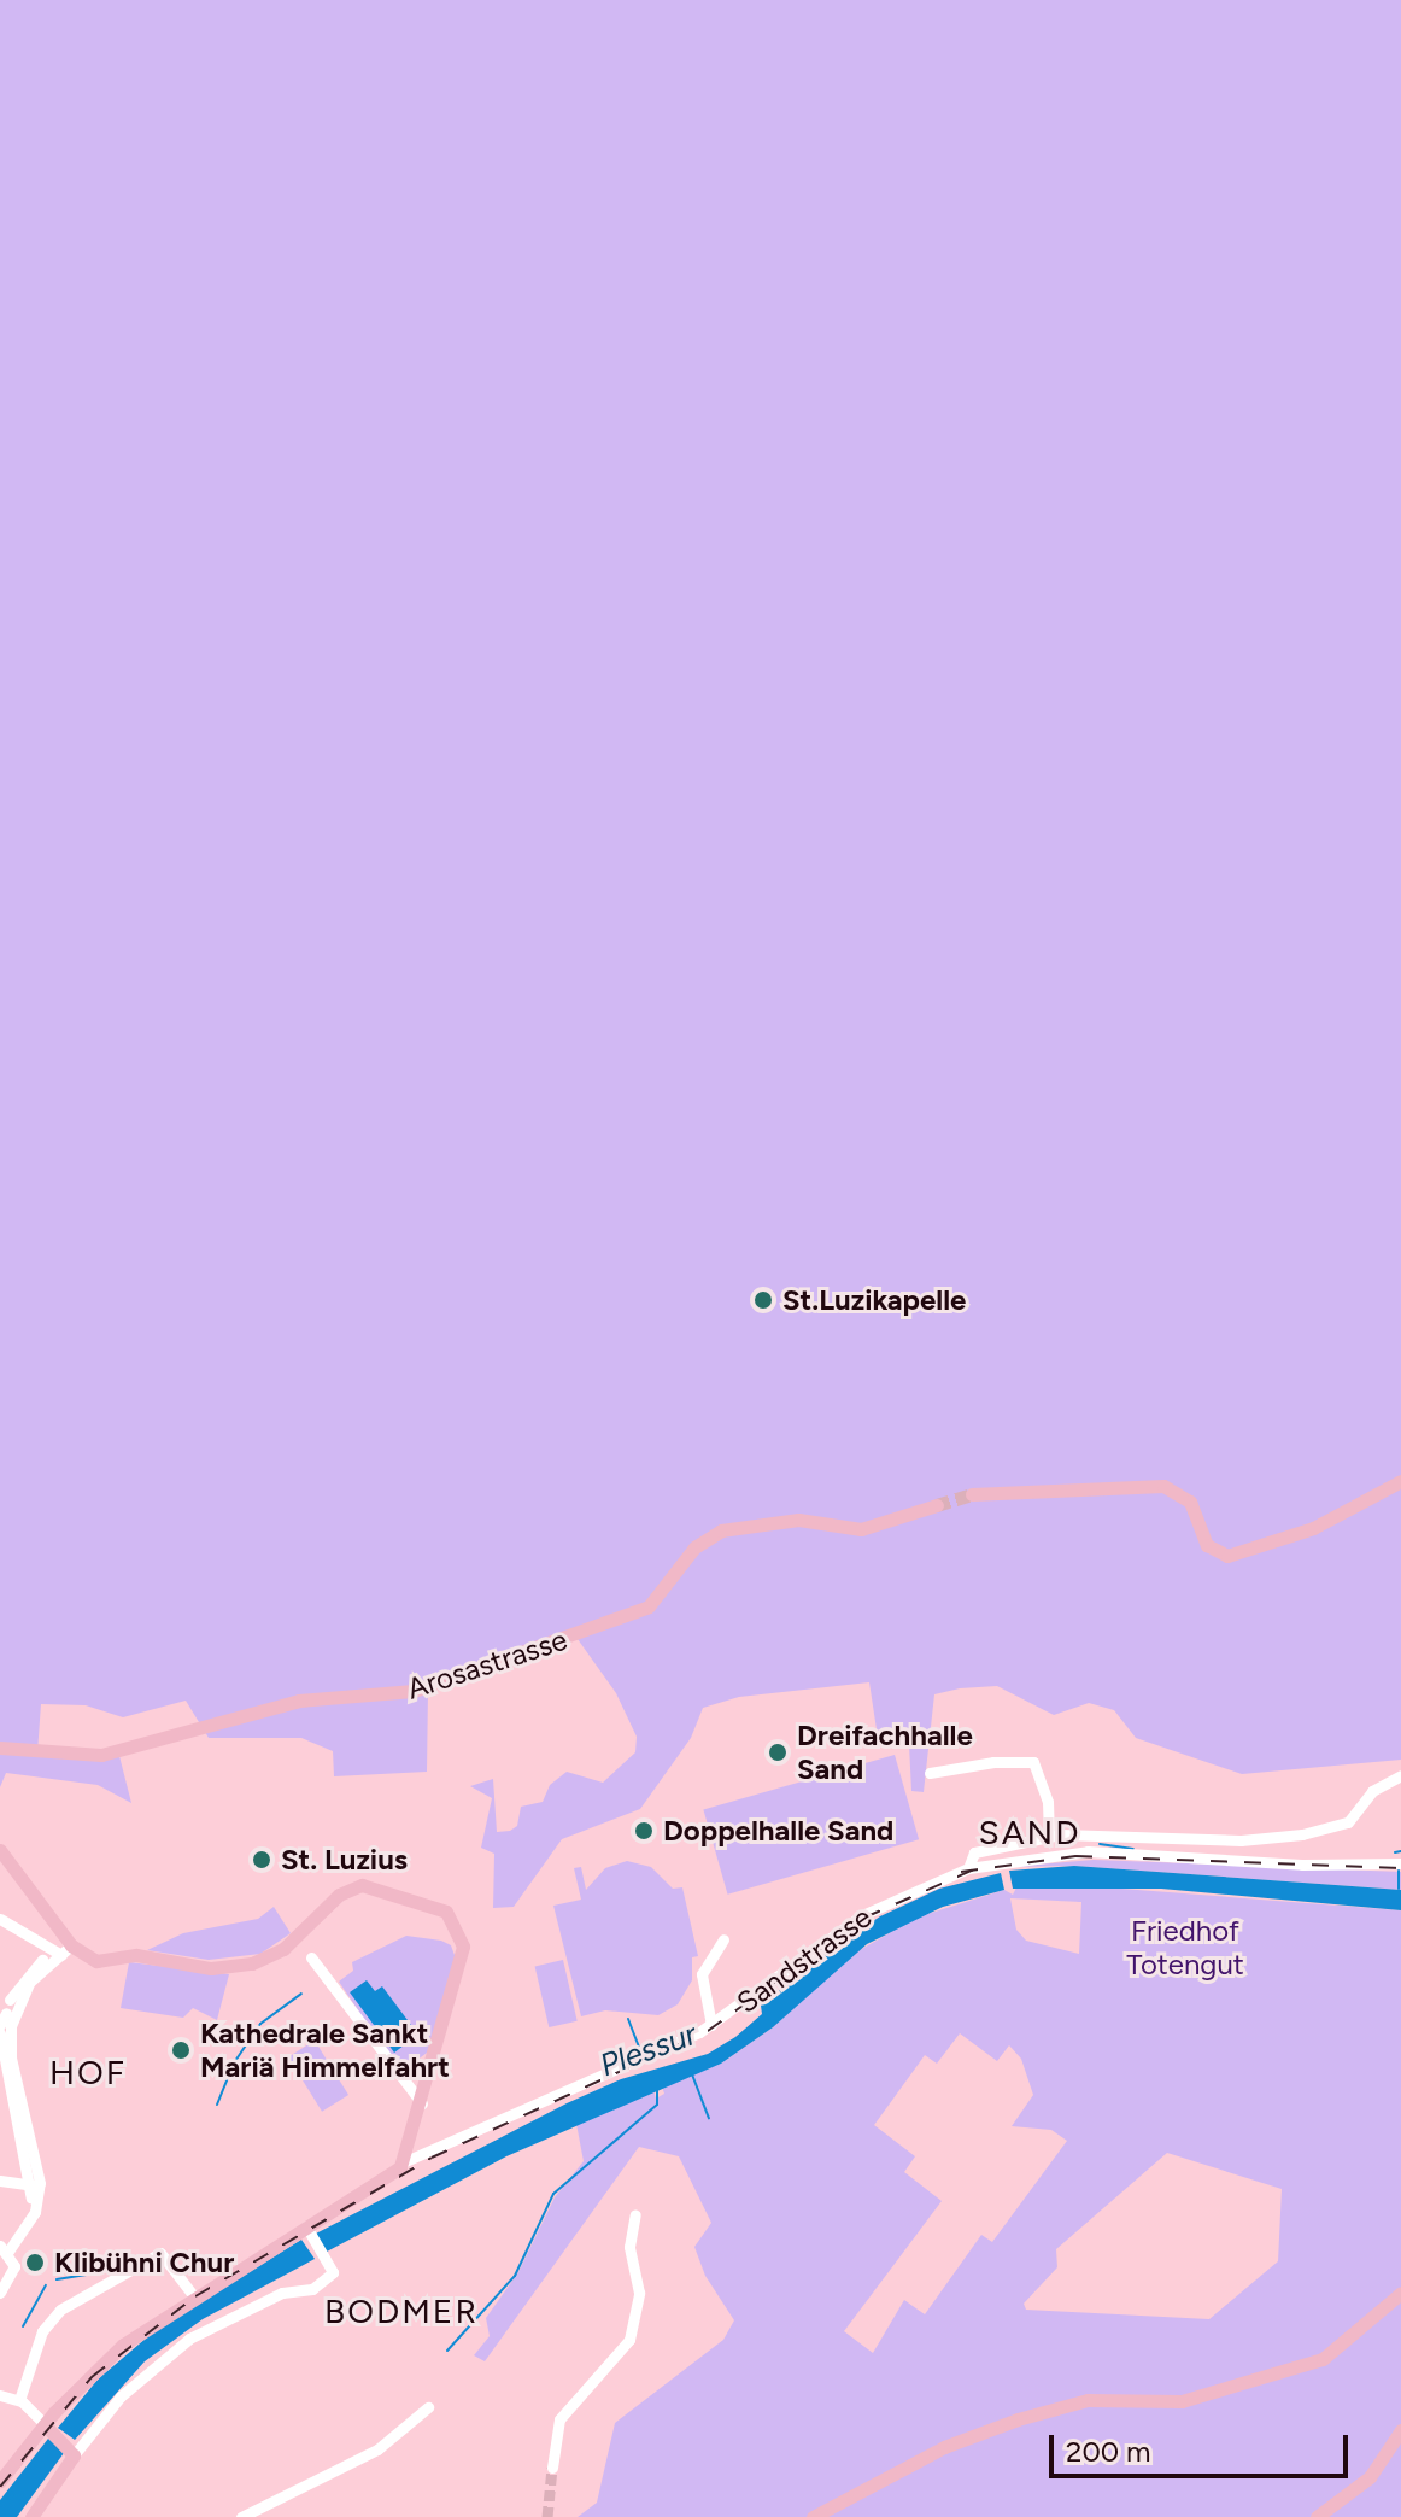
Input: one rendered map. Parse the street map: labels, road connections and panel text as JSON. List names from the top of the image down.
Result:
{
  "streets": {
    "main road": ["Arosastrasse"],
    "street": ["Sandstrasse"]
  },
  "districts": ["SAND", "HOF", "BODMER"],
  "water": ["Plessur"],
  "parks": ["Friedhof Totengut"],
  "places": [
    "St.Luzikapelle",
    "Dreifachhalle Sand",
    "Doppelhalle Sand",
    "St. Luzius",
    "Kathedrale Sankt Mariä Himmelfahrt",
    "Klibühni Chur"
  ],
  "scale_bar": "200 m"
}
